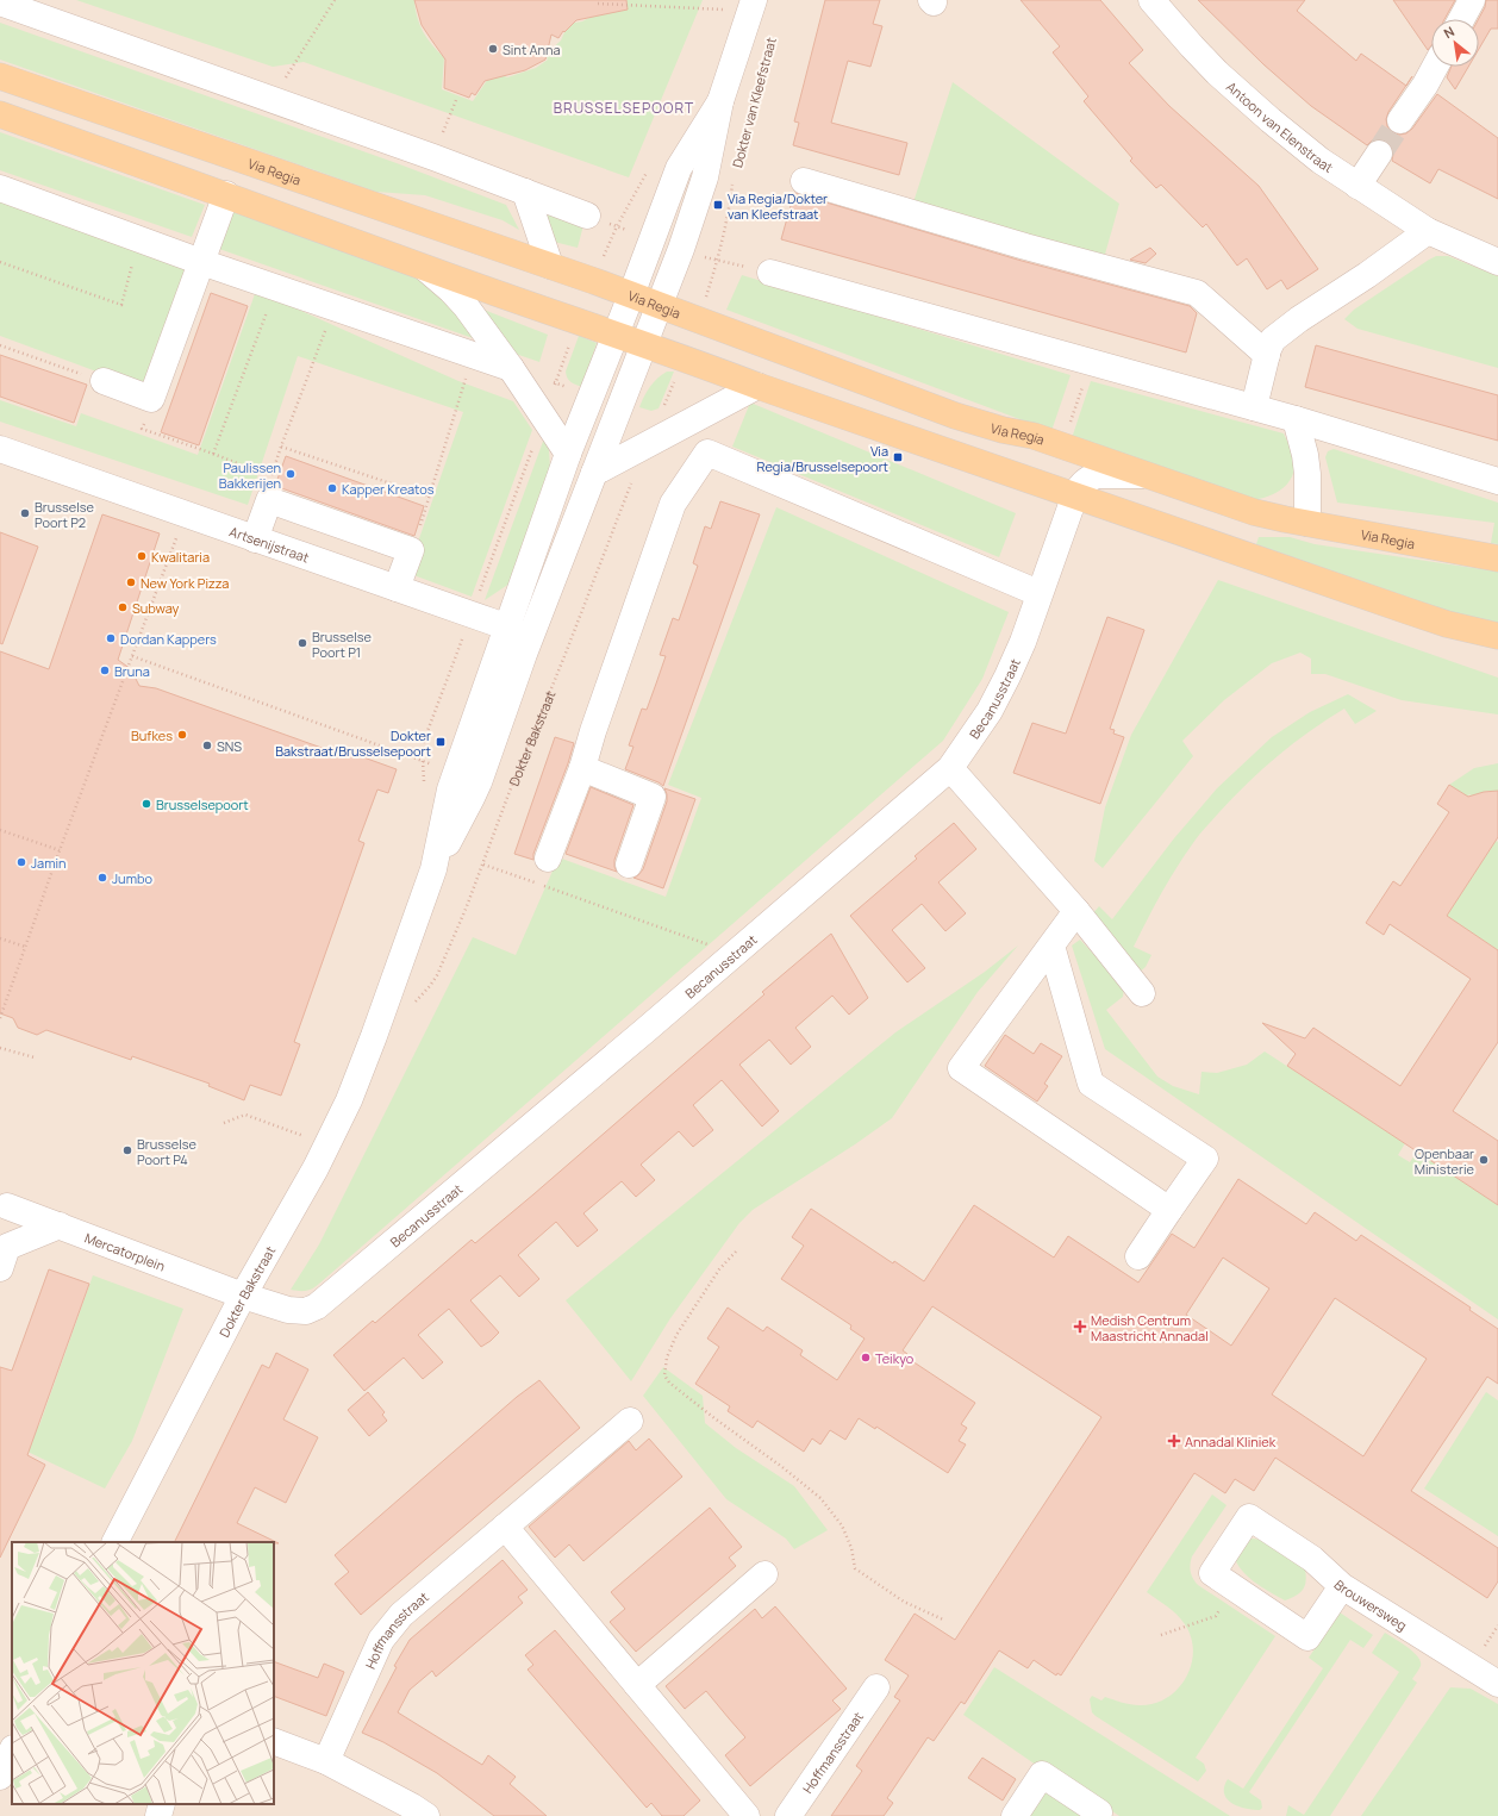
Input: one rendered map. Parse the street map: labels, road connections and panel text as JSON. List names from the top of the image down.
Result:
{
  "streets": {
    "main road": ["Via Regia"],
    "street": [
      "Antoon van Elenstraat",
      "Artsenijstraat",
      "Becanusstraat",
      "Dokter Bakstraat",
      "Mercatorplein",
      "Brouwersweg",
      "Hoffmansstraat"
    ],
    "path": ["Dokter van Kleefstraat"]
  },
  "crossings": [
    ["Via Regia", "Becanusstraat"],
    ["Via Regia", "Dokter Bakstraat"],
    ["Artsenijstraat", "Dokter Bakstraat"],
    ["Becanusstraat", "Dokter Bakstraat"],
    ["Becanusstraat", "Mercatorplein"],
    ["Dokter Bakstraat", "Mercatorplein"]
  ],
  "districts": ["BRUSSELSEPOORT"],
  "places": {
    "other": [
      "Sint Anna",
      "Paulissen Bakkerijen",
      "Kapper Kreatos",
      "Brusselse Poort P2",
      "Kwalitaria",
      "New York Pizza",
      "Subway",
      "Dordan Kappers",
      "Brusselse Poort P1",
      "Bruna",
      "Bufkes",
      "SNS",
      "Brusselsepoort",
      "Jamin",
      "Jumbo",
      "Brusselse Poort P4",
      "Openbaar Ministerie",
      "Teikyo"
    ],
    "transit": ["Via Regia/Dokter van Kleefstraat", "Via Regia/Brusselsepoort", "Dokter Bakstraat/Brusselsepoort"],
    "health": ["Medish Centrum Maastricht Annadal", "Annadal Kliniek"]
  },
  "north": "top left"
}
